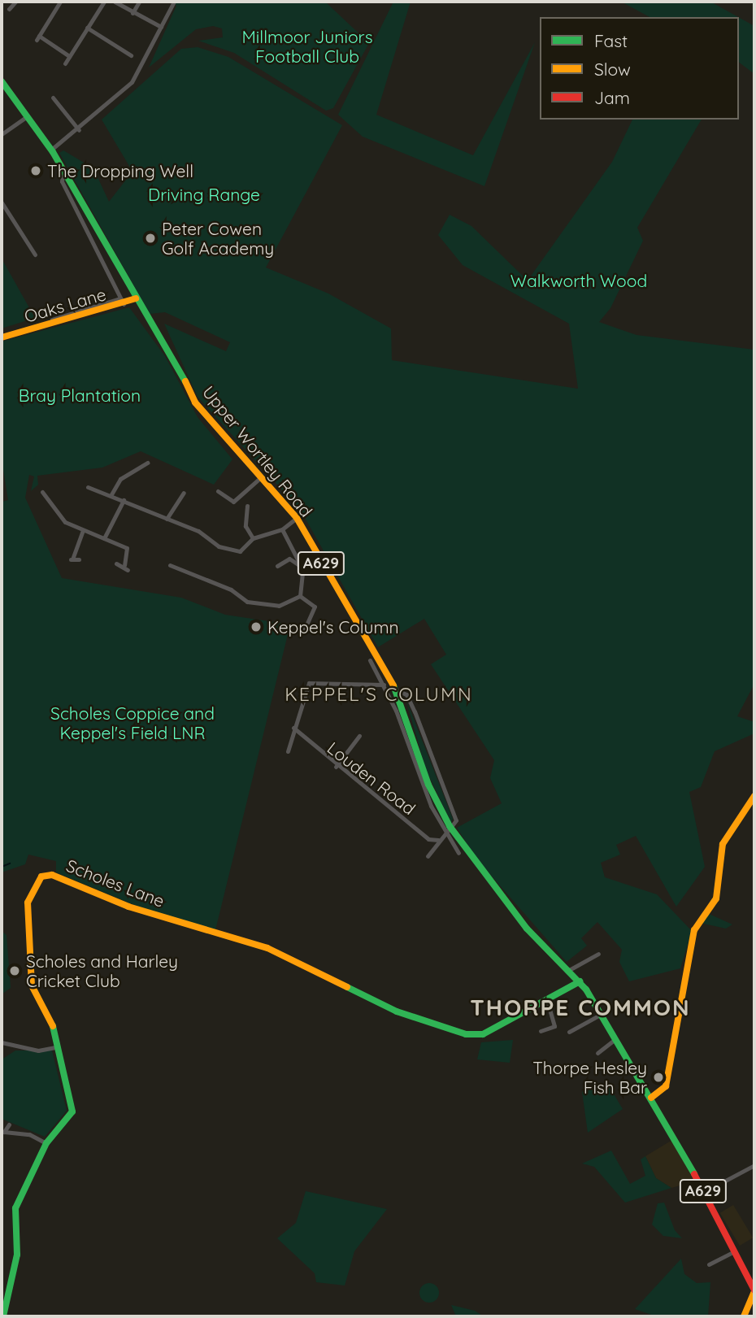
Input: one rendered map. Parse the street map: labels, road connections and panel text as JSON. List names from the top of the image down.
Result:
{
  "streets": {
    "street": [
      "Oaks Lane",
      "Upper Wortley Road",
      "A629",
      "Louden Road",
      "Scholes Lane"
    ]
  },
  "crossings": [
    ["Oaks Lane", "Upper Wortley Road"],
    ["Upper Wortley Road", "Scholes Lane"]
  ],
  "districts": ["KEPPEL'S COLUMN", "THORPE COMMON"],
  "parks": [
    "Millmoor Juniors Football Club",
    "Driving Range",
    "Walkworth Wood",
    "Bray Plantation",
    "Scholes Coppice and Keppel's Field LNR"
  ],
  "places": [
    "The Dropping Well",
    "Peter Cowen Golf Academy",
    "Keppel's Column",
    "Scholes and Harley Cricket Club",
    "Thorpe Hesley Fish Bar"
  ],
  "legend": ["Fast", "Slow", "Jam"]
}
